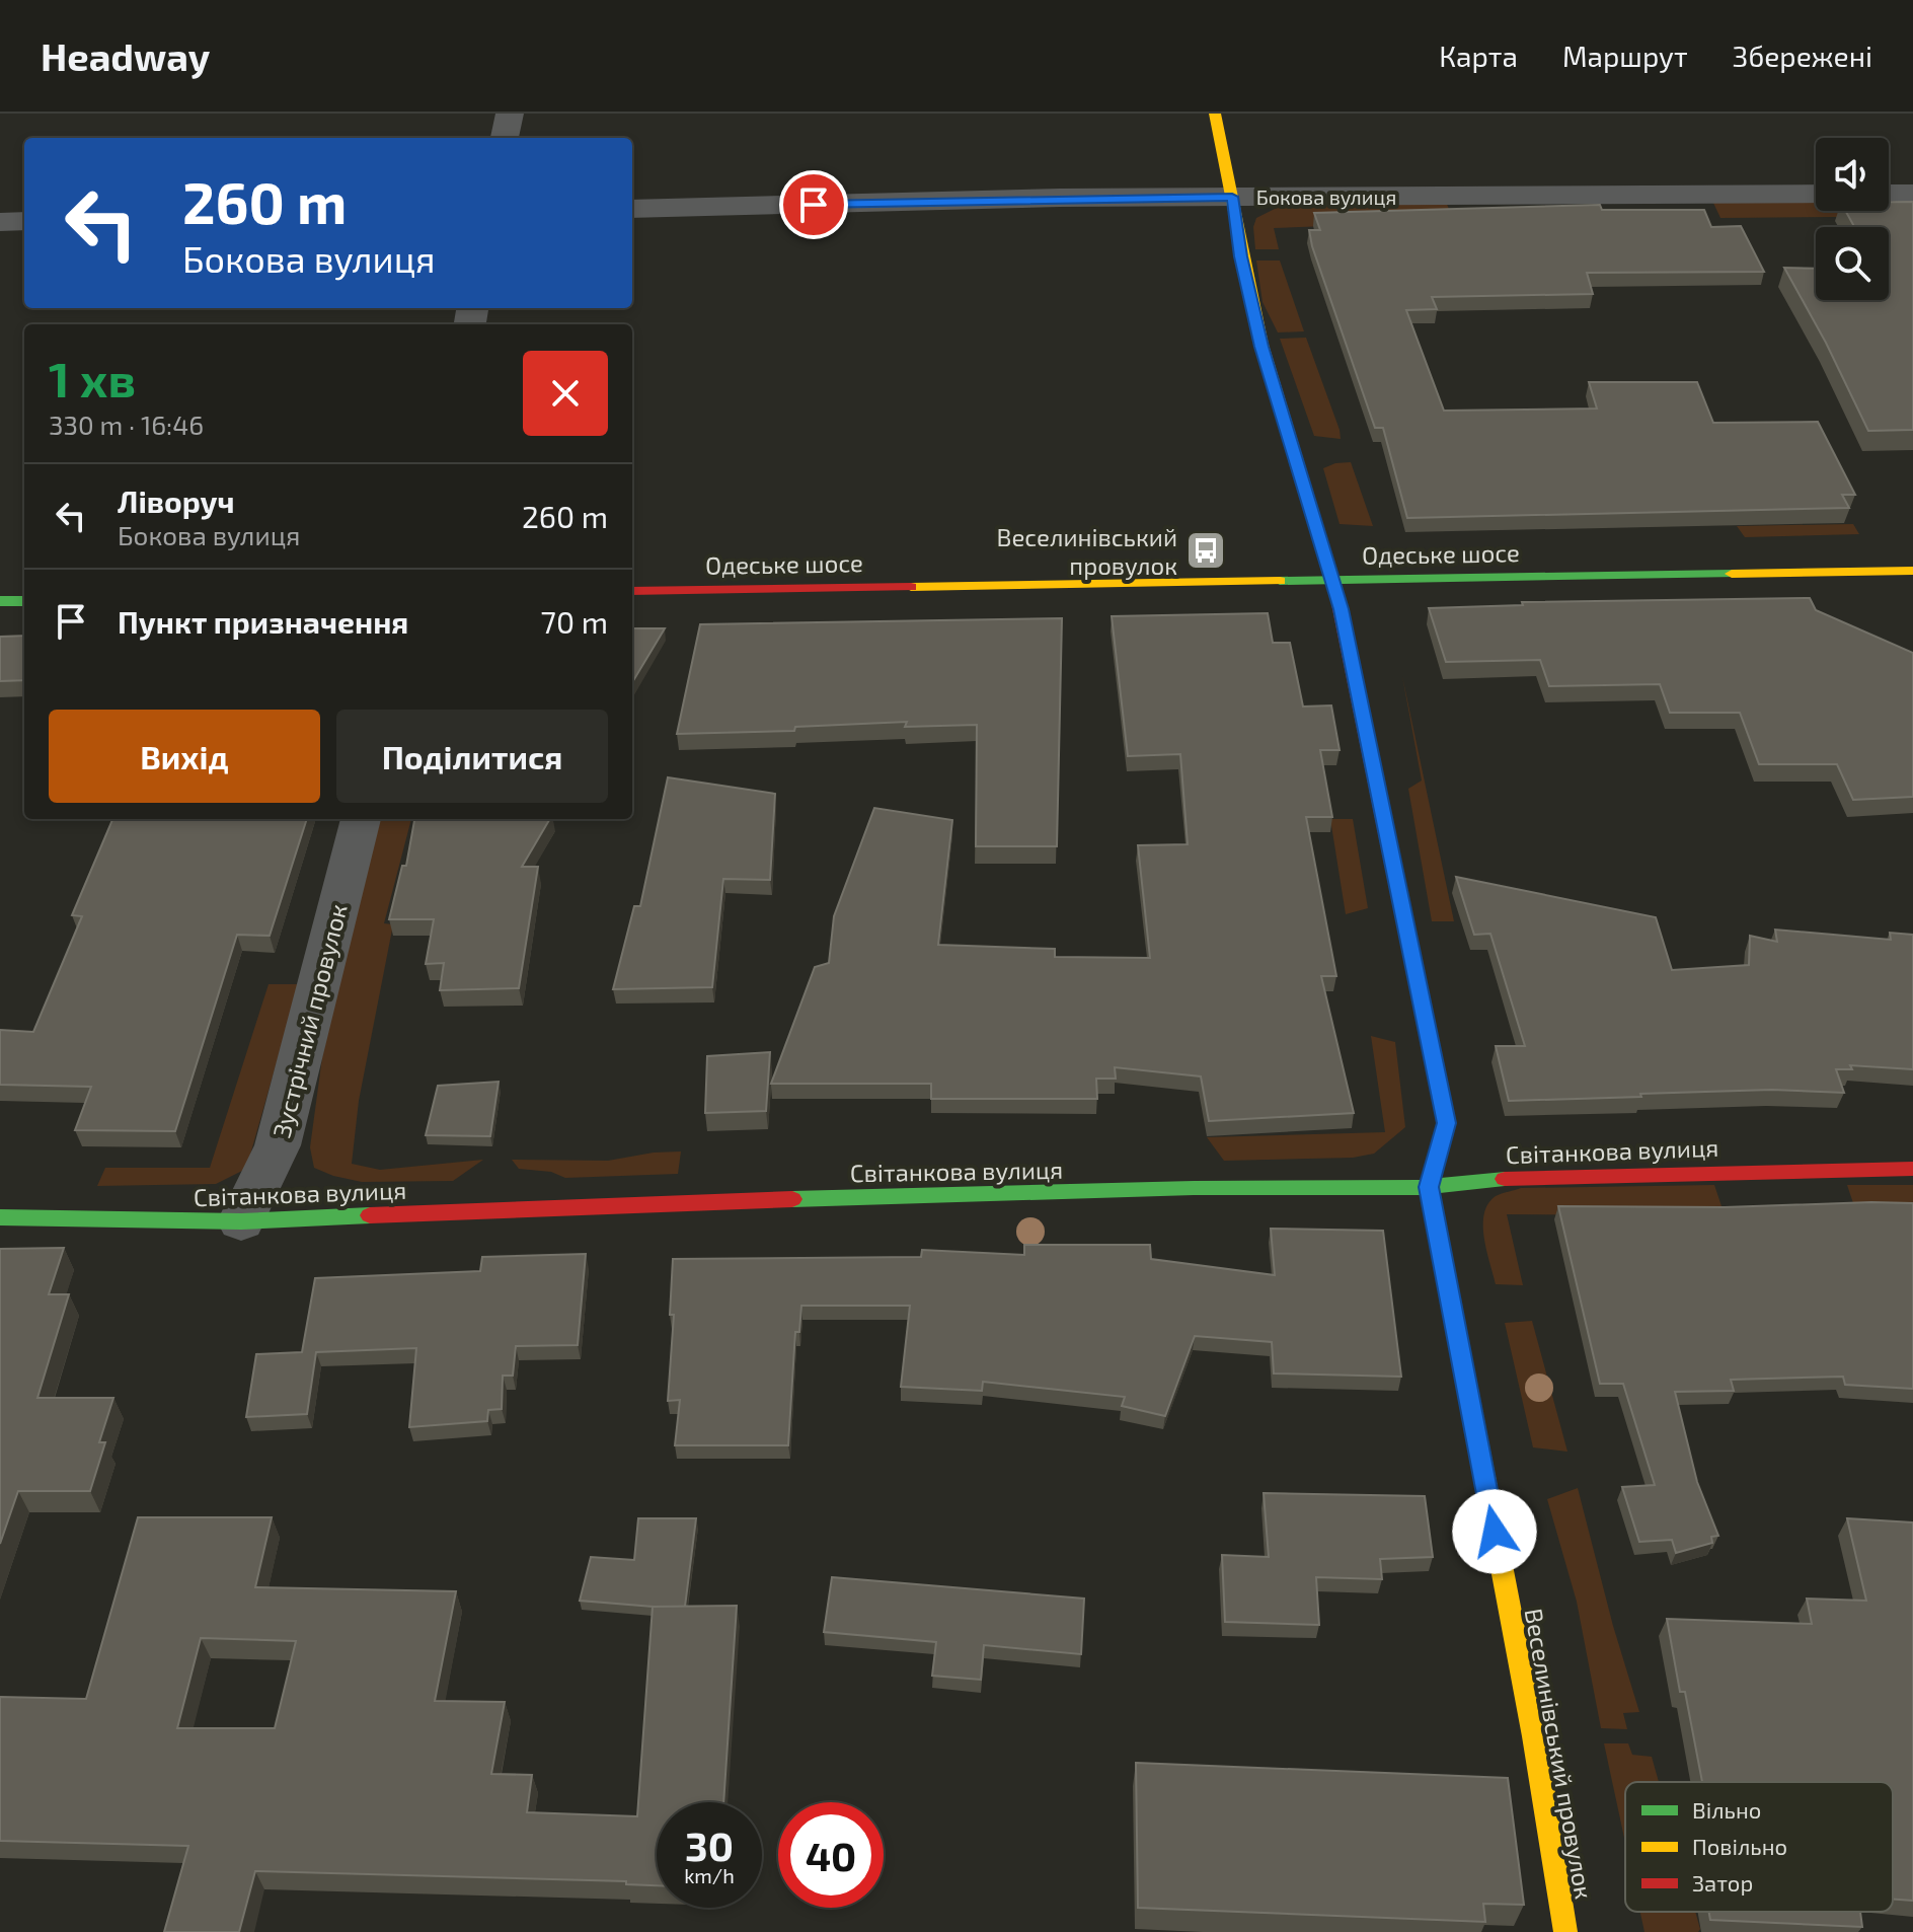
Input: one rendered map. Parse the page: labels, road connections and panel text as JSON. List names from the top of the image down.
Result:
{
  "streets": {
    "main road": ["Одеське шосе", "Світанкова вулиця", "Веселинівський провулок"],
    "street": ["Бокова вулиця", "Зустрічний провулок"]
  },
  "crossings": [
    ["Бокова вулиця", "Веселинівський провулок"],
    ["Одеське шосе", "Веселинівський провулок"],
    ["Зустрічний провулок", "Світанкова вулиця"],
    ["Світанкова вулиця", "Веселинівський провулок"]
  ],
  "places": {
    "bus stop": ["Веселинівський провулок"]
  },
  "legend": ["Вільно", "Повільно", "Затор"],
  "page": {
    "header": "Headway",
    "nav": ["Карта", "Маршрут", "Збережені"],
    "turn": ["260 m", "Бокова вулиця"],
    "heading": ["1 хв", "330 m · 16:46"],
    "list": [
      {
        "name": "Ліворуч",
        "note": "Бокова вулиця",
        "value": "260 m"
      },
      {
        "name": "Пункт призначення",
        "value": "70 m"
      }
    ],
    "buttons": ["Вихід", "Поділитися"],
    "speed": "30 km/h",
    "limit": "40"
  }
}
